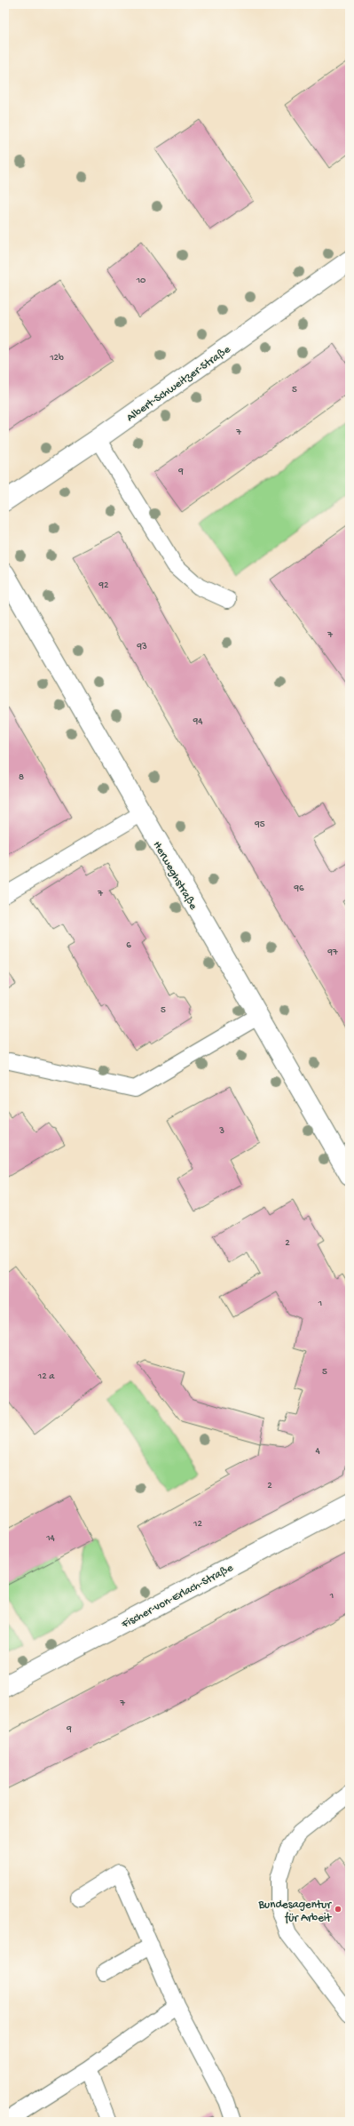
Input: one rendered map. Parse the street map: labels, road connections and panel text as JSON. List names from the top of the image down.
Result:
{
  "streets": {
    "street": ["Albert-Schweitzer-Straße", "Herweghstraße", "Fischer-von-Erlach-Straße"]
  },
  "places": ["Bundesagentur für Arbeit"],
  "house_numbers": [
    "10",
    "12b",
    "5",
    "7",
    "9",
    "92",
    "7",
    "93",
    "94",
    "8",
    "95",
    "96",
    "7",
    "6",
    "97",
    "5",
    "3",
    "2",
    "1",
    "5",
    "12 a",
    "4",
    "2",
    "12",
    "14",
    "1",
    "7",
    "9"
  ]
}
